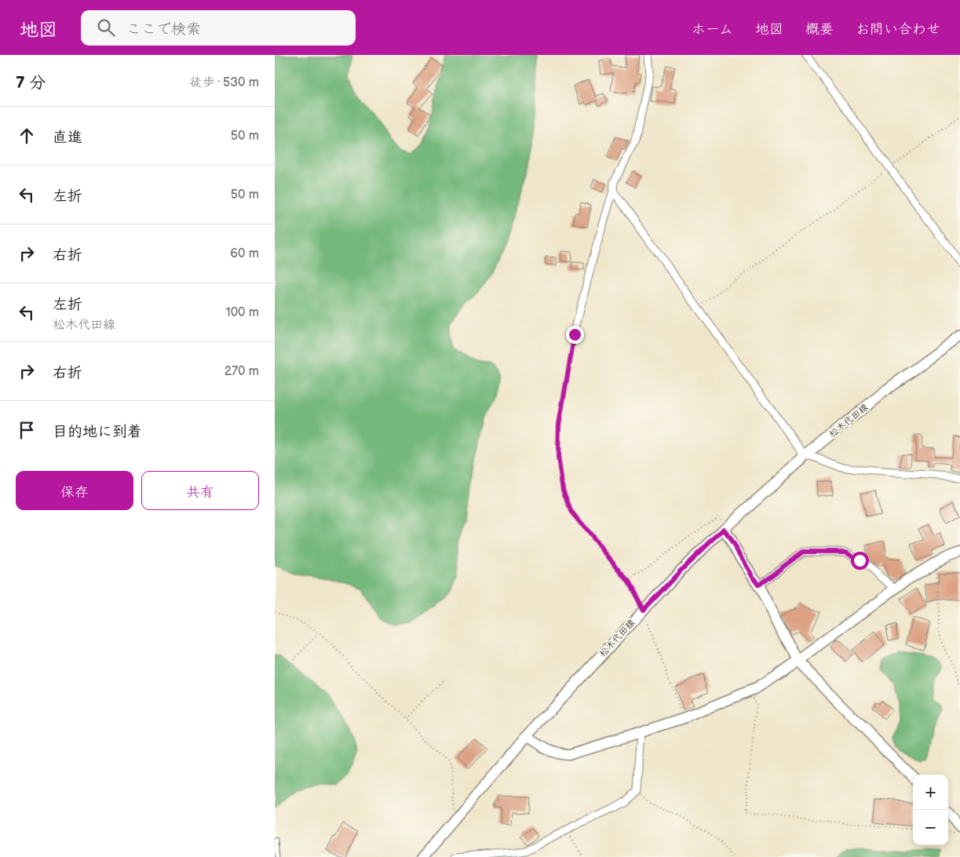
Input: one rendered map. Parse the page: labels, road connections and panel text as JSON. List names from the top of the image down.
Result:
{
  "streets": {
    "street": ["松木代田線"]
  },
  "page": {
    "header": "地図",
    "search": "ここで検索",
    "nav": [
      "ホーム",
      "地図",
      "概要",
      "お問い合わせ"
    ],
    "heading": ["7 分", "徒歩 · 530 m"],
    "list": [
      ["直進", "50 m"],
      ["左折", "50 m"],
      ["右折", "60 m"],
      ["左折", "松木代田線", "100 m"],
      ["右折", "270 m"],
      "目的地に到着"
    ],
    "buttons": ["保存", "共有"],
    "map_buttons": ["+", "−"]
  }
}
